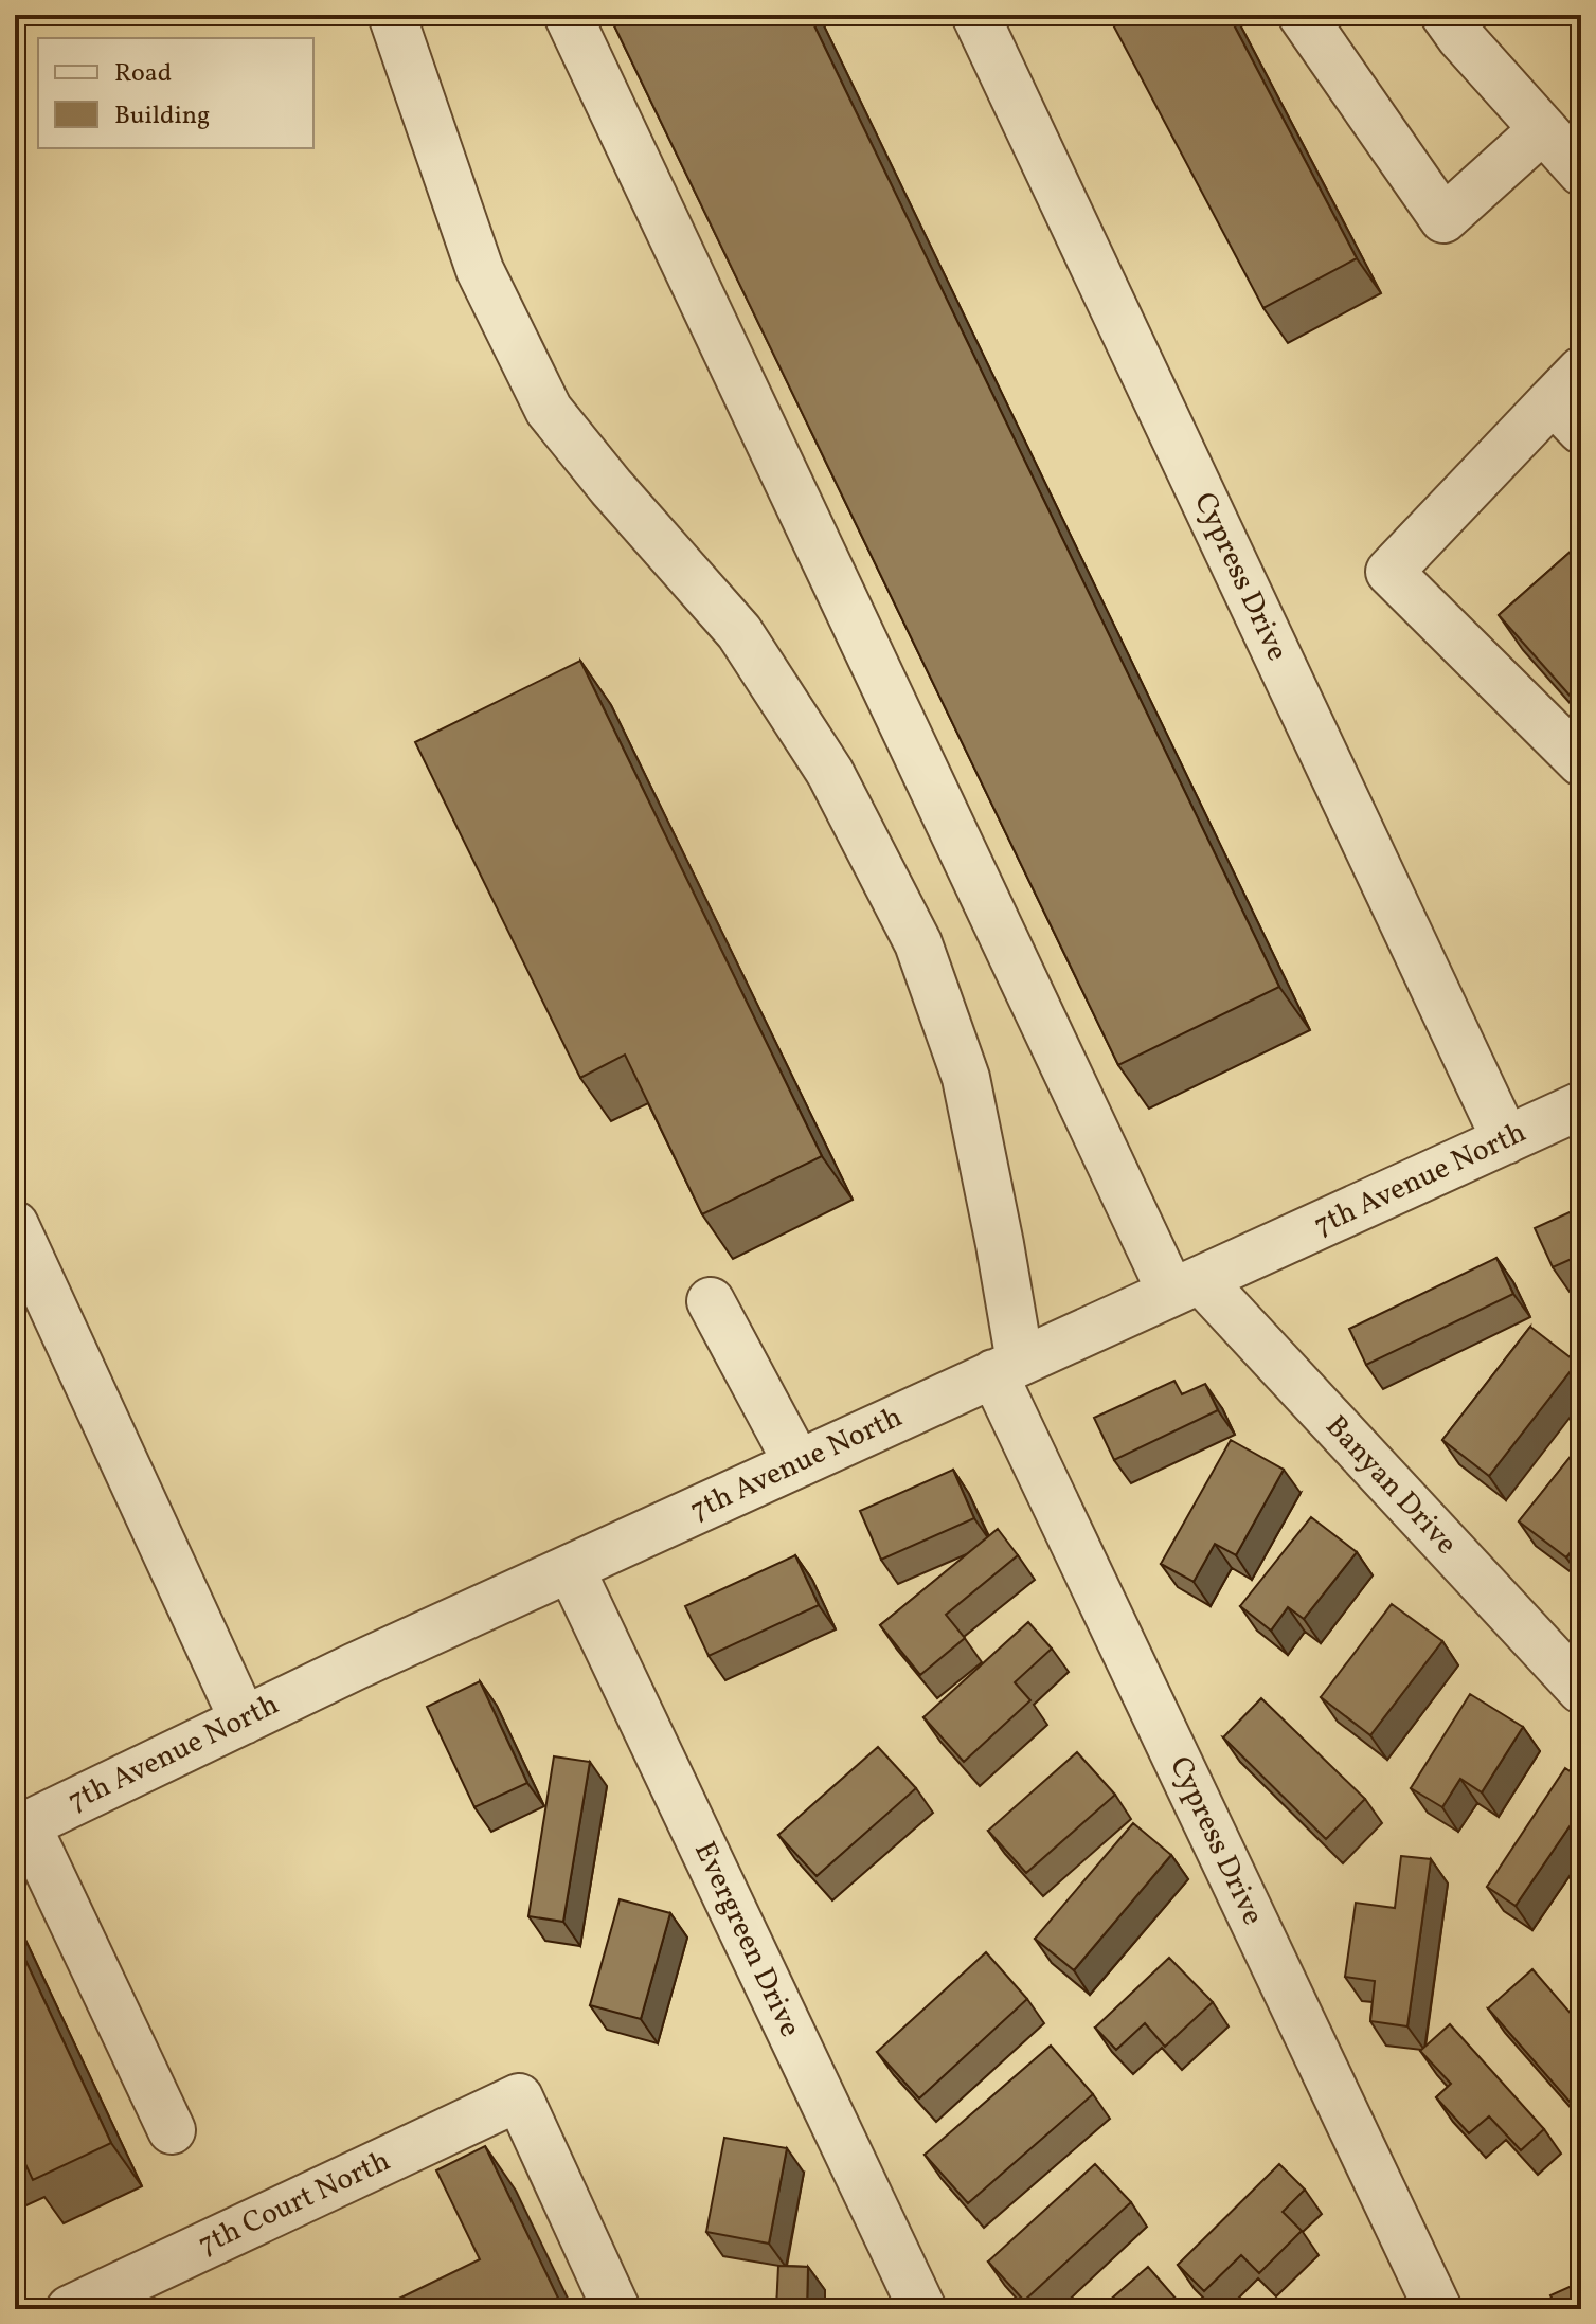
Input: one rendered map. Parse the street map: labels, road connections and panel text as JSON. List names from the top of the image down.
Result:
{
  "streets": {
    "street": [
      "Cypress Drive",
      "7th Avenue North",
      "Banyan Drive",
      "Evergreen Drive",
      "7th Court North"
    ]
  },
  "crossings": [
    ["Cypress Drive", "7th Avenue North"],
    ["7th Avenue North", "Banyan Drive"],
    ["7th Avenue North", "Evergreen Drive"]
  ],
  "legend": ["Road", "Building"]
}
